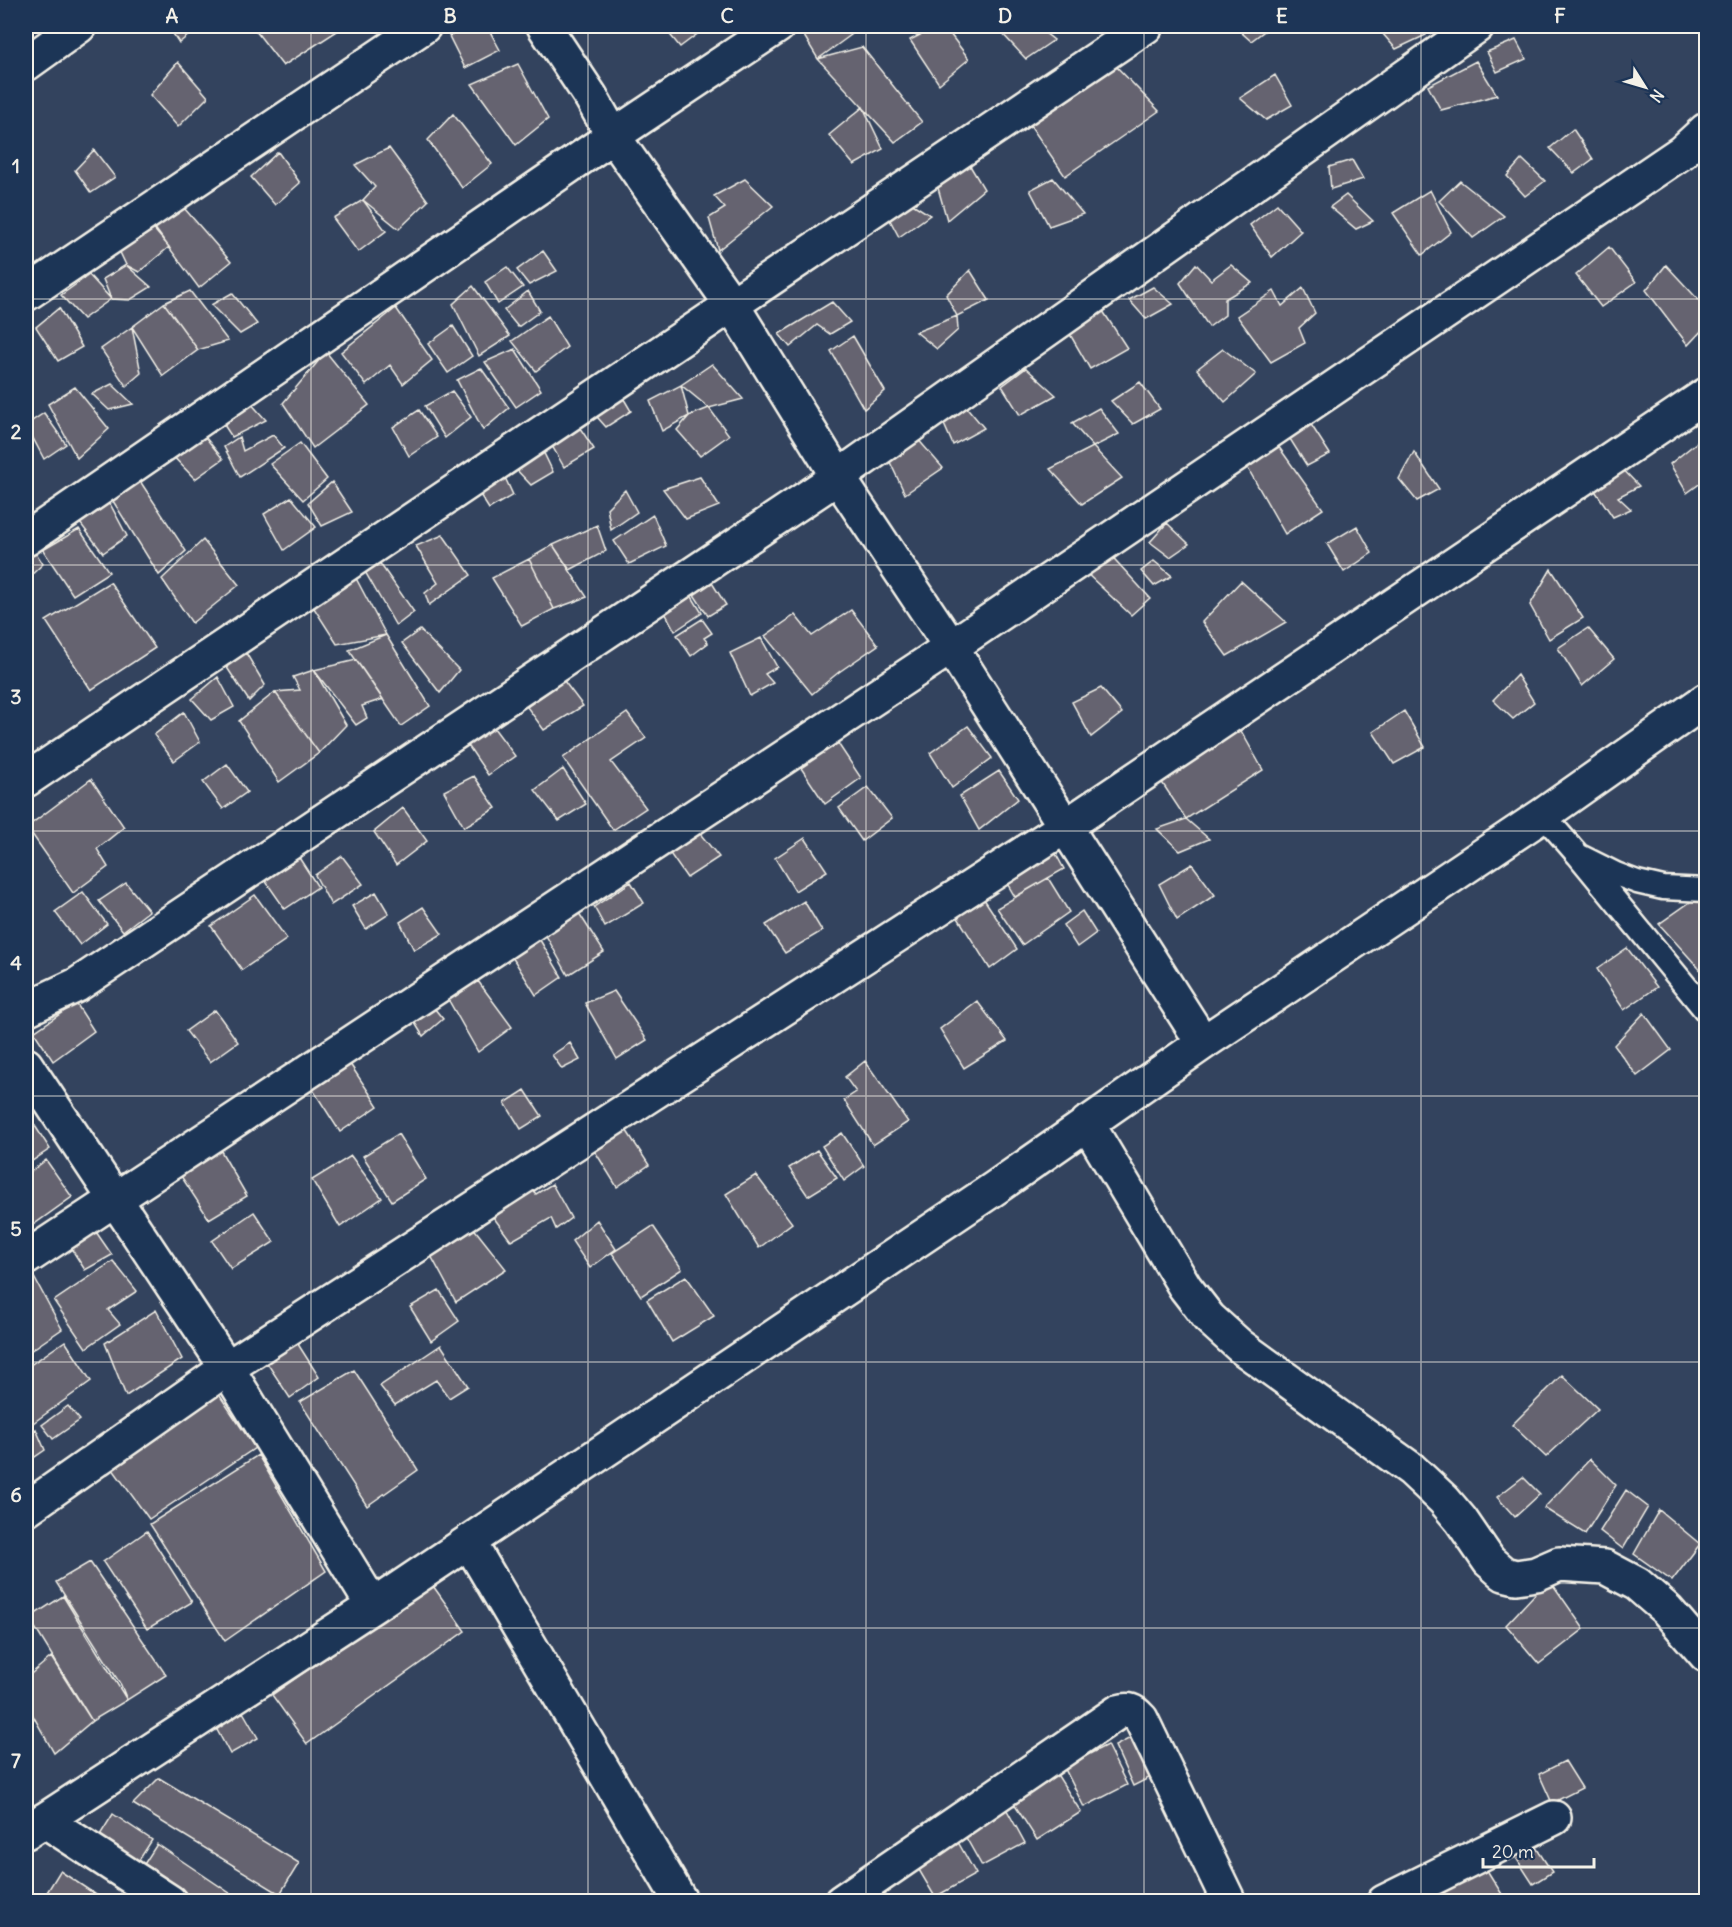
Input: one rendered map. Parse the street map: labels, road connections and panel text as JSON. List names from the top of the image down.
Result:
{
  "scale_bar": "20 m",
  "north": "bottom right",
  "grid": {
    "columns": [
      "A",
      "B",
      "C",
      "D",
      "E",
      "F"
    ],
    "rows": [
      "1",
      "2",
      "3",
      "4",
      "5",
      "6",
      "7"
    ]
  }
}
